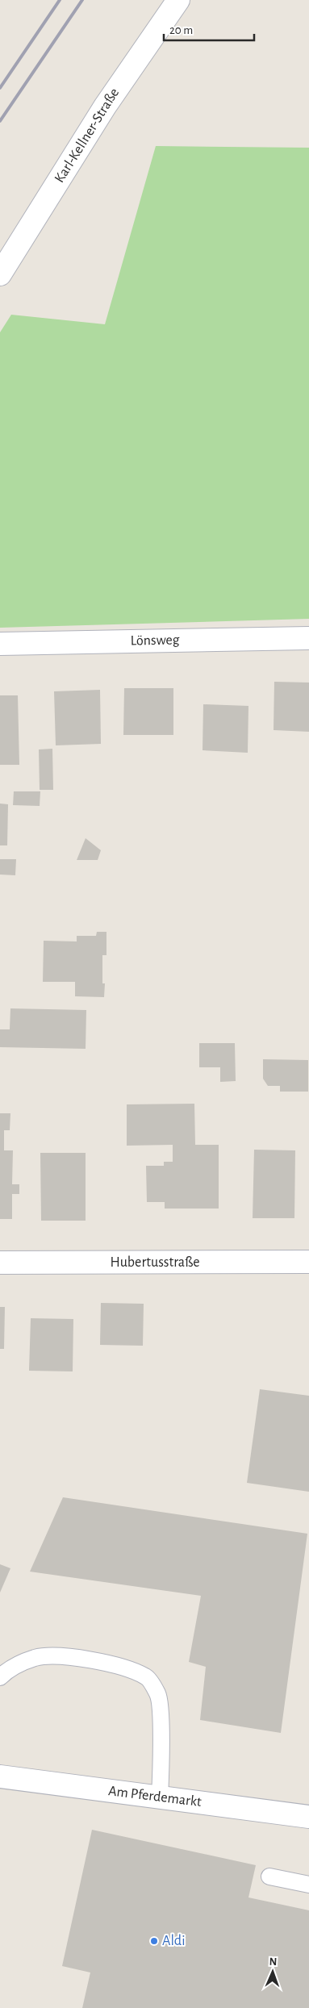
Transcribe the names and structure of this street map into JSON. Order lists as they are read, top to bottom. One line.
{"streets":{"street":["Karl-Kellner-Straße","Lönsweg","Hubertusstraße","Am Pferdemarkt"]},"places":["Aldi"],"scale_bar":"20 m","north":"top"}
